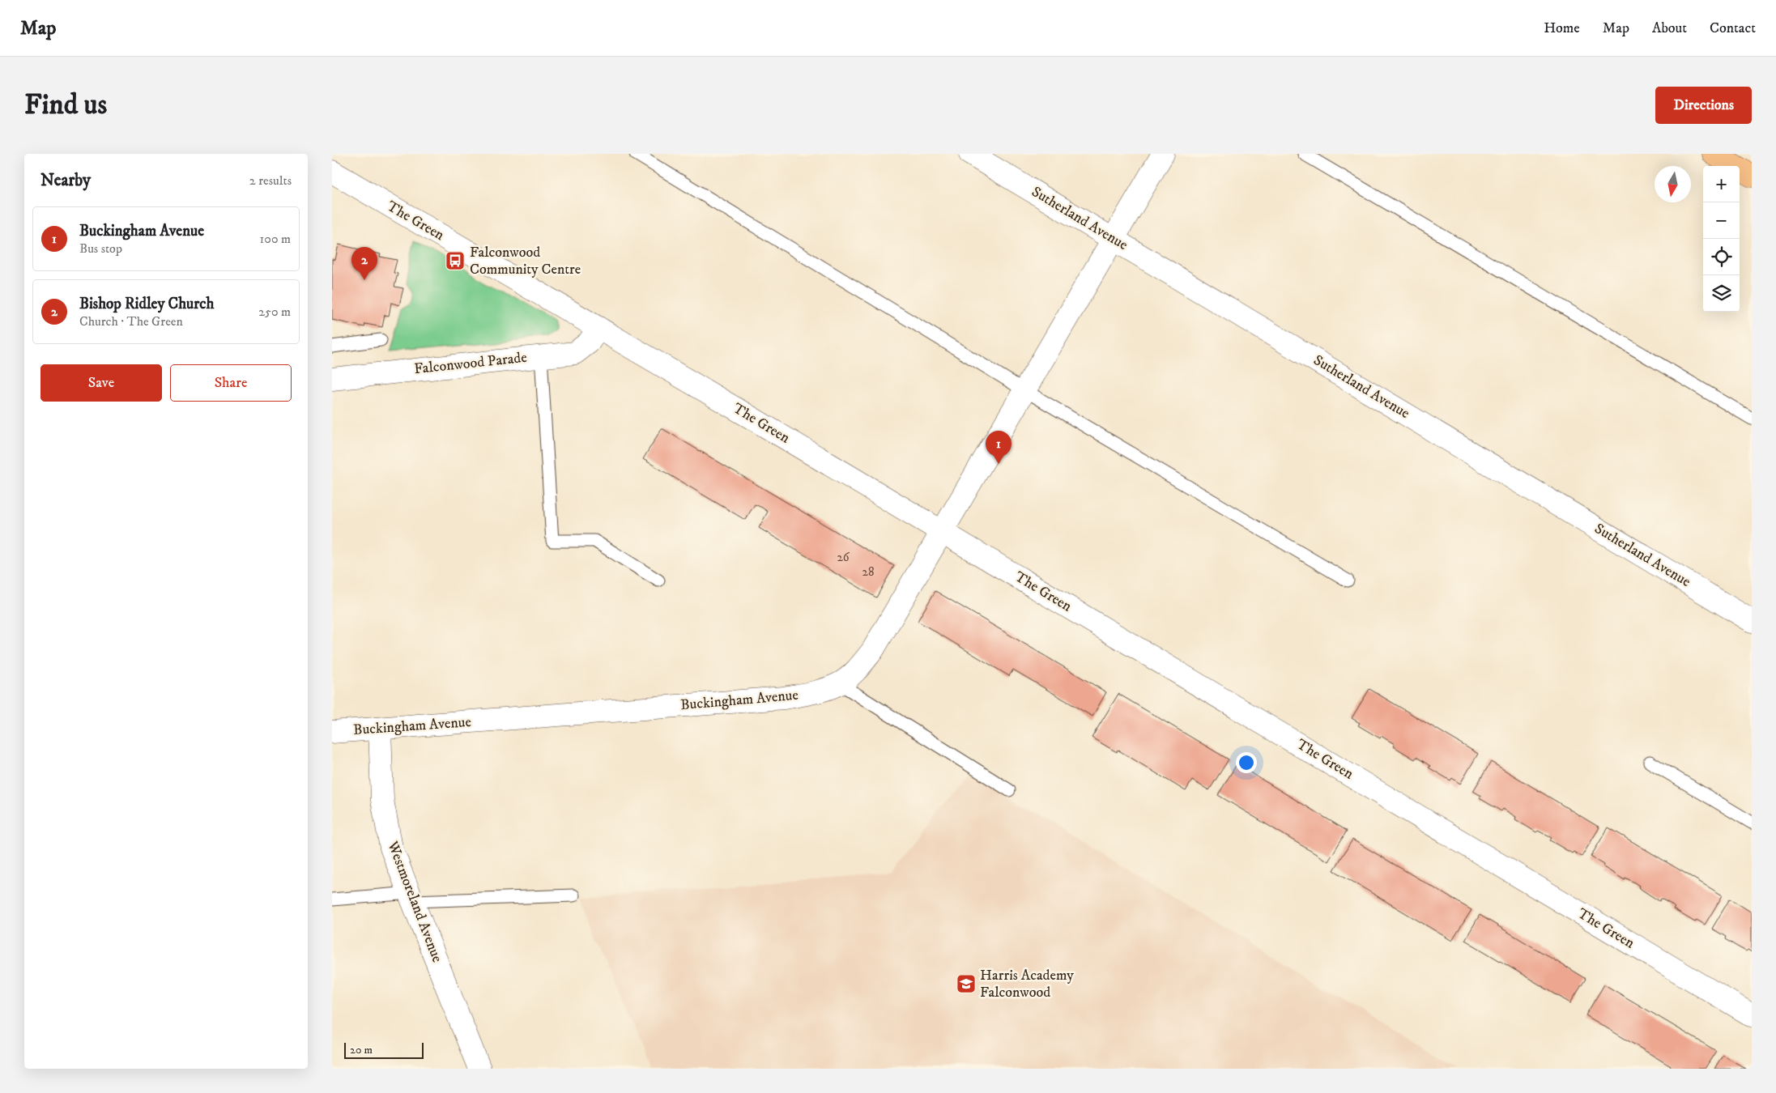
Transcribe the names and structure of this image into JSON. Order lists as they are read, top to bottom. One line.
{"streets":{"street":["Sutherland Avenue","The Green","Falconwood Parade","Buckingham Avenue","Westmoreland Avenue"]},"crossings":[["Sutherland Avenue","Buckingham Avenue"],["The Green","Falconwood Parade"],["The Green","Buckingham Avenue"],["Buckingham Avenue","Westmoreland Avenue"]],"places":{"bus stop":["Falconwood Community Centre"],"school or university":["Harris Academy Falconwood"]},"house_numbers":["26","28"],"scale_bar":"20 m","north":"bottom","page":{"header":"Map","nav":["Home","Map","About","Contact"],"buttons":["Directions",["Save","Share"]],"title":"Find us","heading":["Nearby","2 results"],"map_buttons":["+","−"],"list":[{"mark":"1","name":"Buckingham Avenue","note":"Bus stop","value":"100 m"},{"mark":"2","name":"Bishop Ridley Church","note":"Church · The Green","value":"250 m"}],"pins":["2","1"],"scale":"20 m"}}
